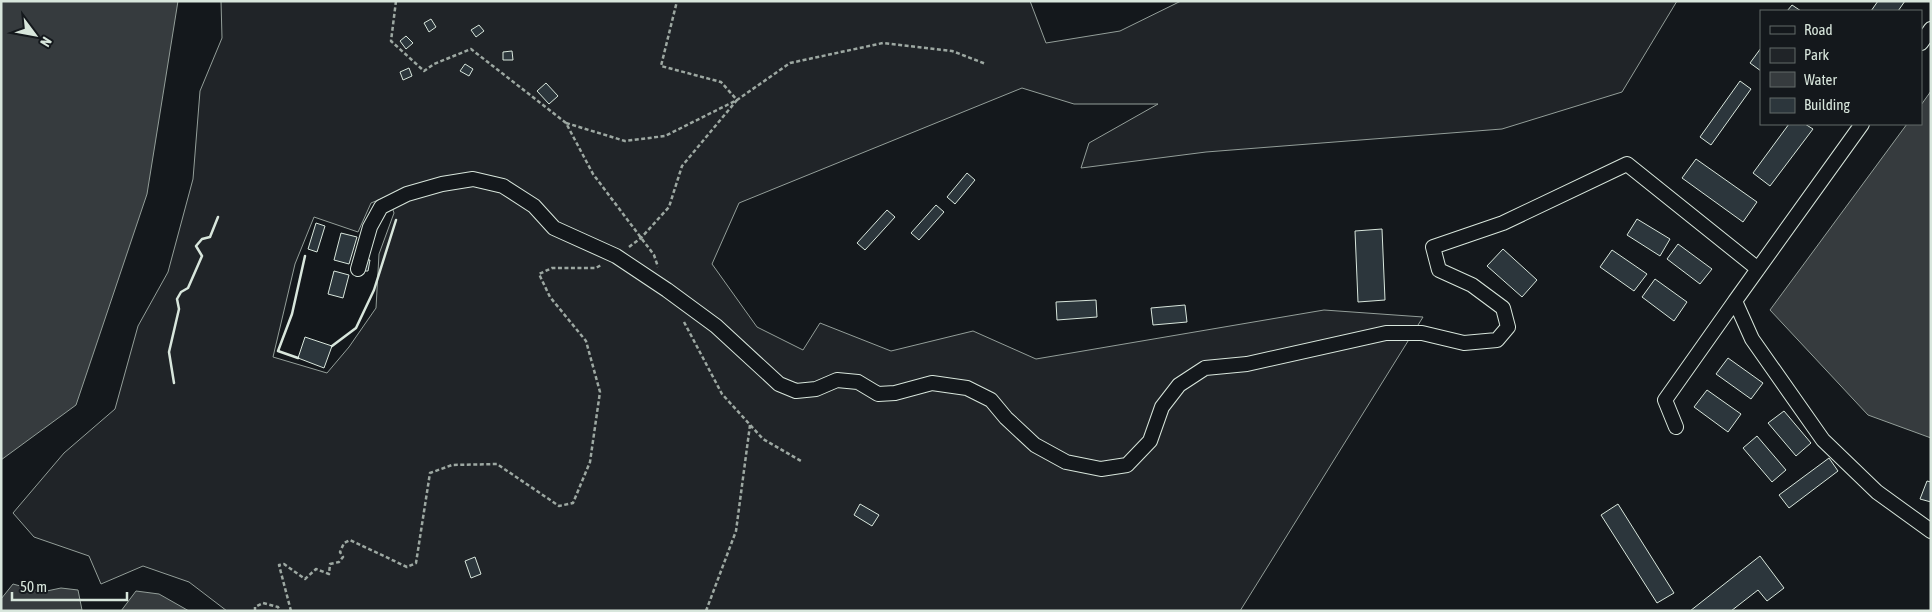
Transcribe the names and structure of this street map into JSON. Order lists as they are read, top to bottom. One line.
{"legend":["Road","Park","Water","Building"],"scale_bar":"50 m","north":"bottom right"}
